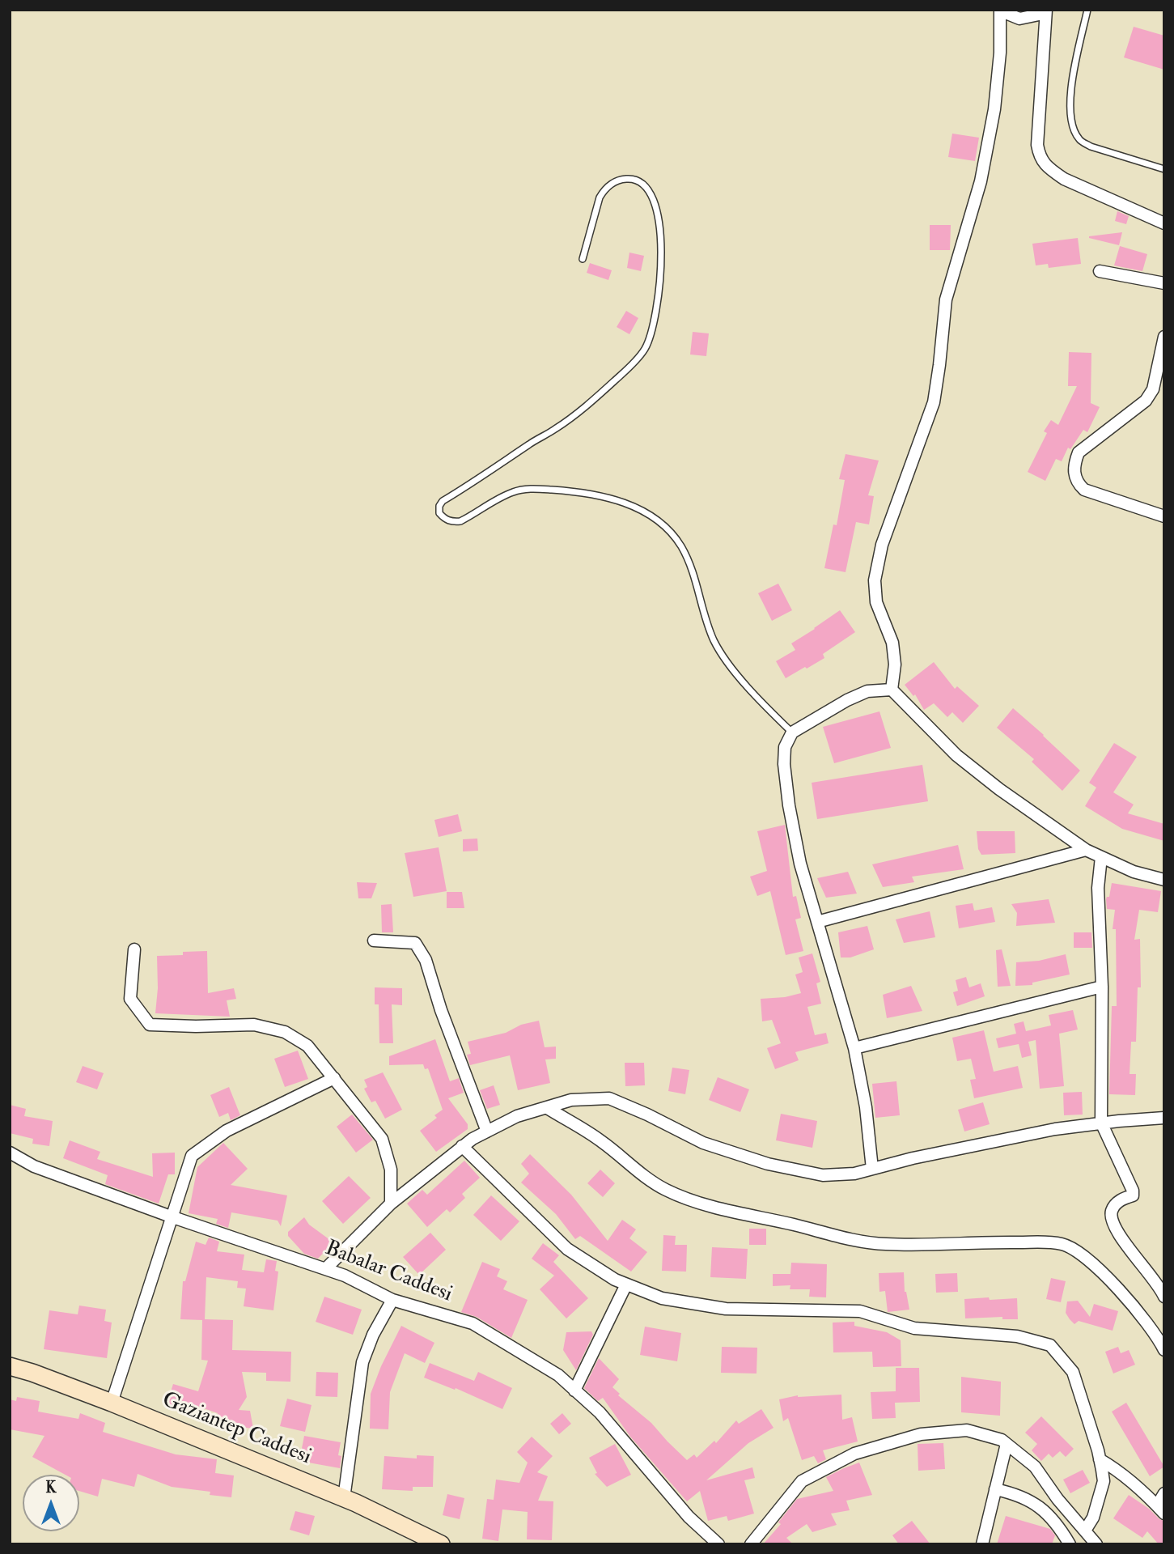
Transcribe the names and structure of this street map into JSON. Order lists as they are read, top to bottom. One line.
{"streets":{"main road":["Gaziantep Caddesi"],"street":["Babalar Caddesi"]},"north":"top"}
